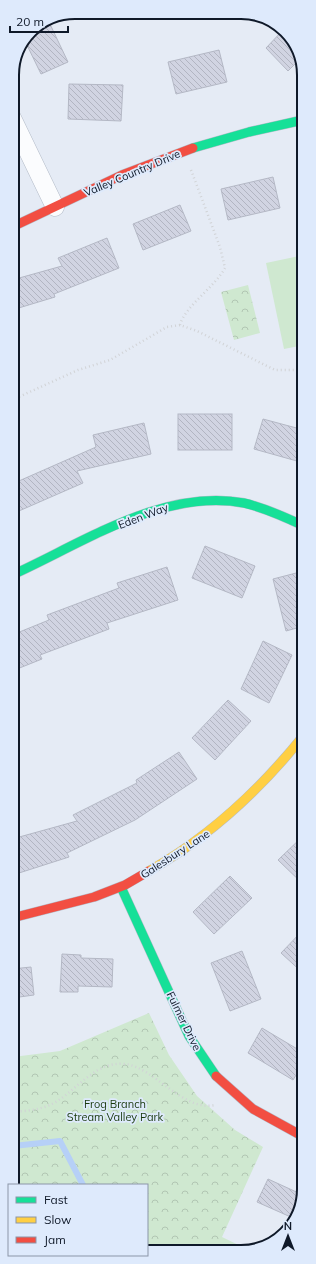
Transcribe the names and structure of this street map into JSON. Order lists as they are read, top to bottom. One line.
{"streets":{"street":["Valley Country Drive","Eden Way","Galesbury Lane","Fulmer Drive"]},"crossings":[["Galesbury Lane","Fulmer Drive"]],"parks":["Frog Branch Stream Valley Park"],"legend":["Fast","Slow","Jam"],"scale_bar":"20 m","north":"top"}
